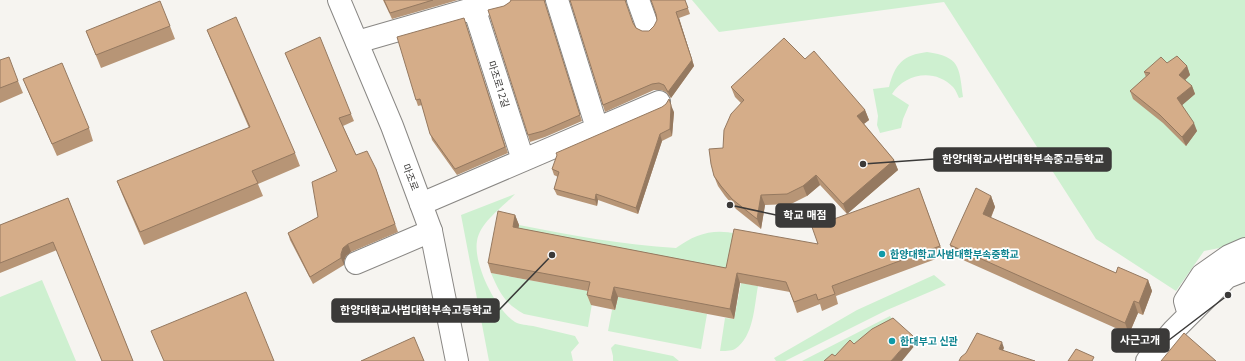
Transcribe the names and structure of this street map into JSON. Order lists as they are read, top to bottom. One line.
{"streets":{"street":["마조로12길","마조로"]},"places":["한양대학교사범대학부속중고등학교","학교 매점","한양대학교사범대학부속중학교","한양대학교사범대학부속고등학교","사근고개","한대부고 신관"]}
